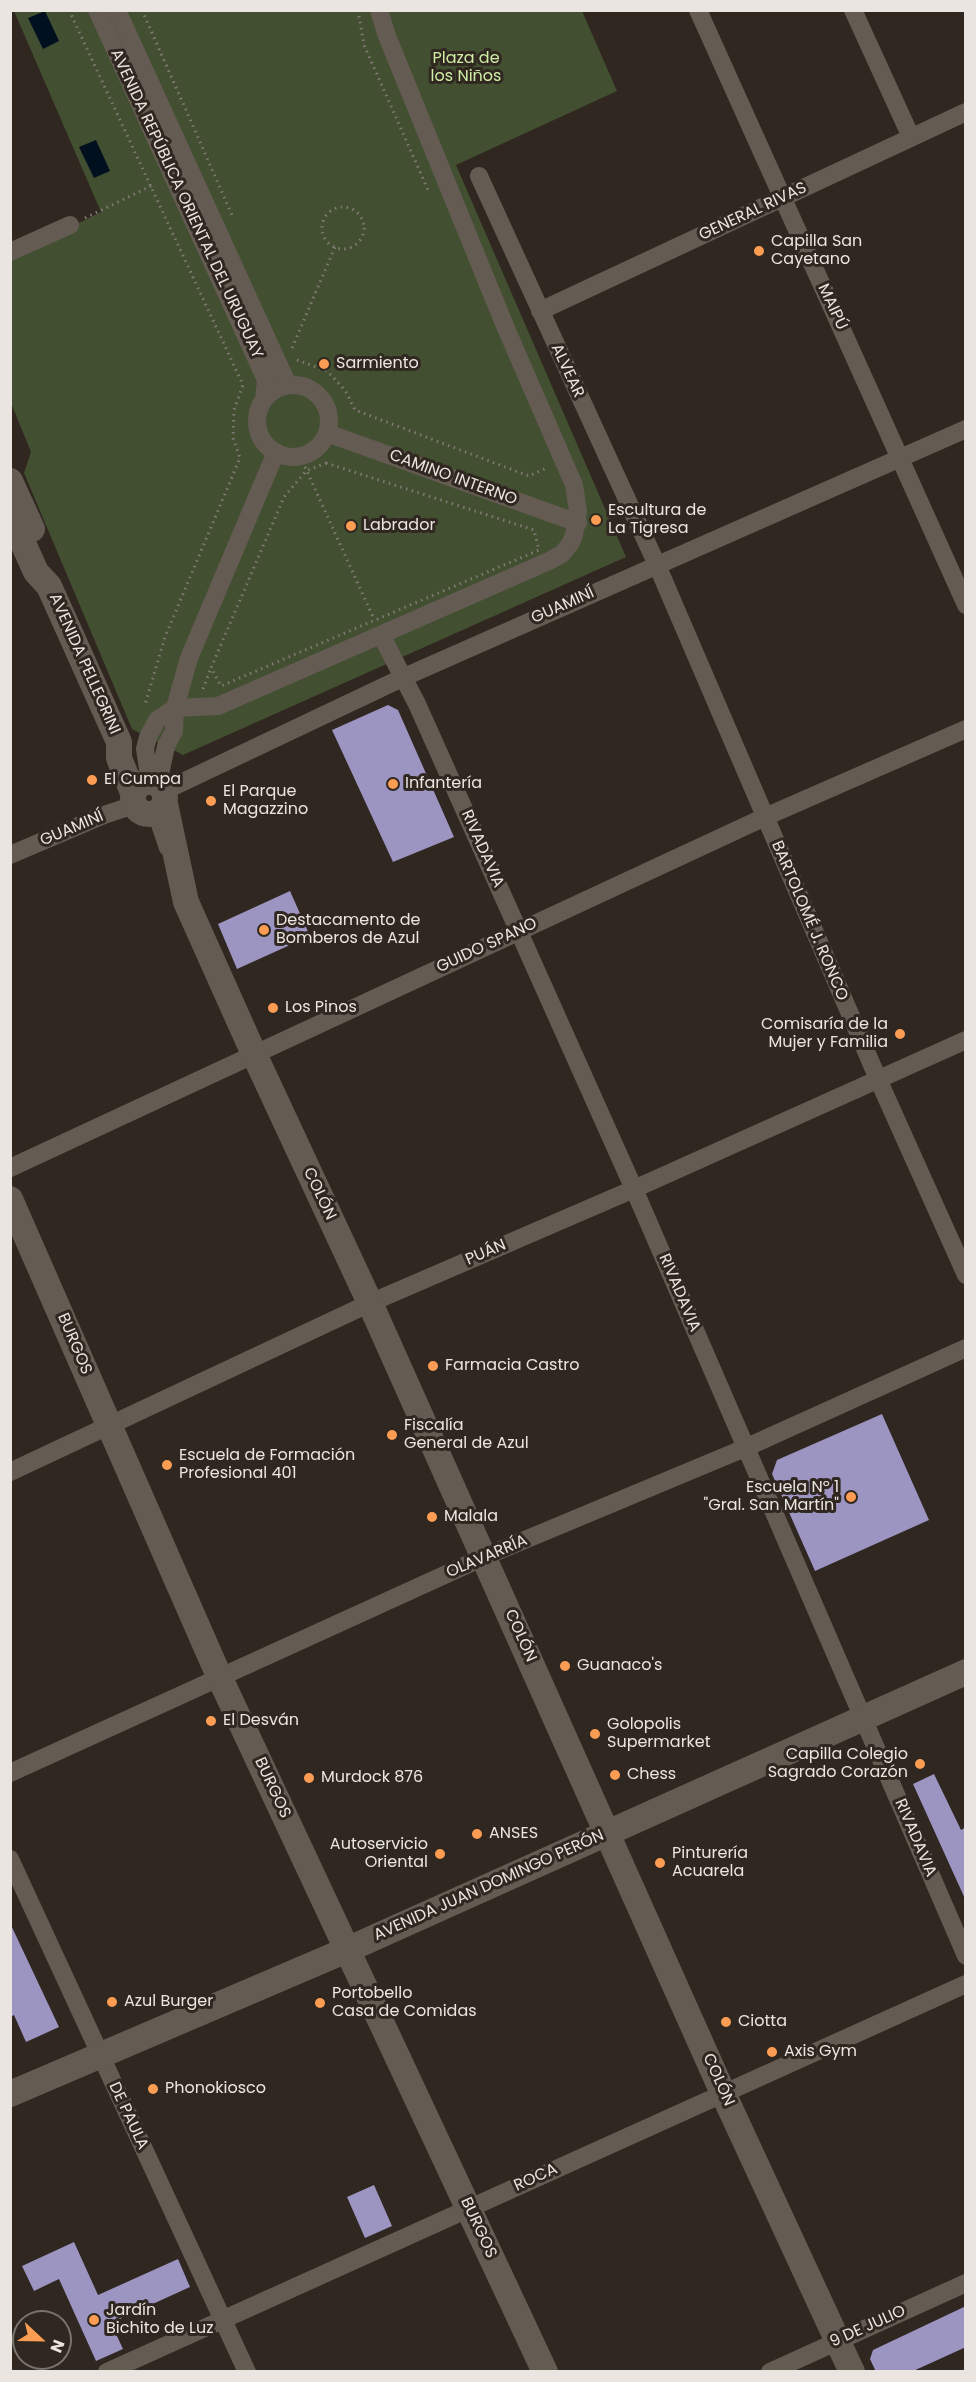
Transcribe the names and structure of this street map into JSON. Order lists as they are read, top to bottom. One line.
{"streets":{"main road":["AVENIDA PELLEGRINI","COLÓN","BURGOS","AVENIDA JUAN DOMINGO PERÓN"],"street":["AVENIDA REPÚBLICA ORIENTAL DEL URUGUAY","GENERAL RIVAS","MAIPÚ","ALVEAR","CAMINO INTERNO","GUAMINÍ","RIVADAVIA","BARTOLOMÉ J. RONCO","GUIDO SPANO","PUÁN","OLAVARRÍA","DE PAULA","ROCA","9 DE JULIO"]},"crossings":[["AVENIDA REPÚBLICA ORIENTAL DEL URUGUAY","CAMINO INTERNO"],["GENERAL RIVAS","MAIPÚ"],["GENERAL RIVAS","ALVEAR"],["MAIPÚ","GUAMINÍ"],["ALVEAR","GUAMINÍ"],["ALVEAR","BARTOLOMÉ J. RONCO"],["GUAMINÍ","AVENIDA PELLEGRINI"],["GUAMINÍ","RIVADAVIA"],["GUAMINÍ","BARTOLOMÉ J. RONCO"],["GUAMINÍ","COLÓN"],["AVENIDA PELLEGRINI","COLÓN"],["RIVADAVIA","GUIDO SPANO"],["RIVADAVIA","PUÁN"],["RIVADAVIA","OLAVARRÍA"],["RIVADAVIA","AVENIDA JUAN DOMINGO PERÓN"],["BARTOLOMÉ J. RONCO","GUIDO SPANO"],["BARTOLOMÉ J. RONCO","PUÁN"],["GUIDO SPANO","COLÓN"],["COLÓN","PUÁN"],["COLÓN","OLAVARRÍA"],["COLÓN","AVENIDA JUAN DOMINGO PERÓN"],["COLÓN","ROCA"],["COLÓN","9 DE JULIO"],["PUÁN","BURGOS"],["BURGOS","OLAVARRÍA"],["BURGOS","AVENIDA JUAN DOMINGO PERÓN"],["BURGOS","ROCA"],["AVENIDA JUAN DOMINGO PERÓN","DE PAULA"],["DE PAULA","ROCA"]],"parks":["Plaza de los Niños"],"places":["Capilla San Cayetano","Sarmiento","Escultura de La Tigresa","Labrador","El Cumpa","Infantería","El Parque Magazzino","Destacamento de Bomberos de Azul","Los Pinos","Comisaría de la Mujer y Familia","Farmacia Castro","Fiscalía General de Azul","Escuela de Formación Profesional 401","Escuela Nº 1 \"Gral. San Martín\"","Malala","Guanaco's","El Desván","Golopolis Supermarket","Capilla Colegio Sagrado Corazón","Chess","Murdock 876","ANSES","Autoservicio Oriental","Pinturería Acuarela","Azul Burger","Portobello Casa de Comidas","Ciotta","Axis Gym","Phonokiosco","Jardín Bichito de Luz"],"north":"right"}
